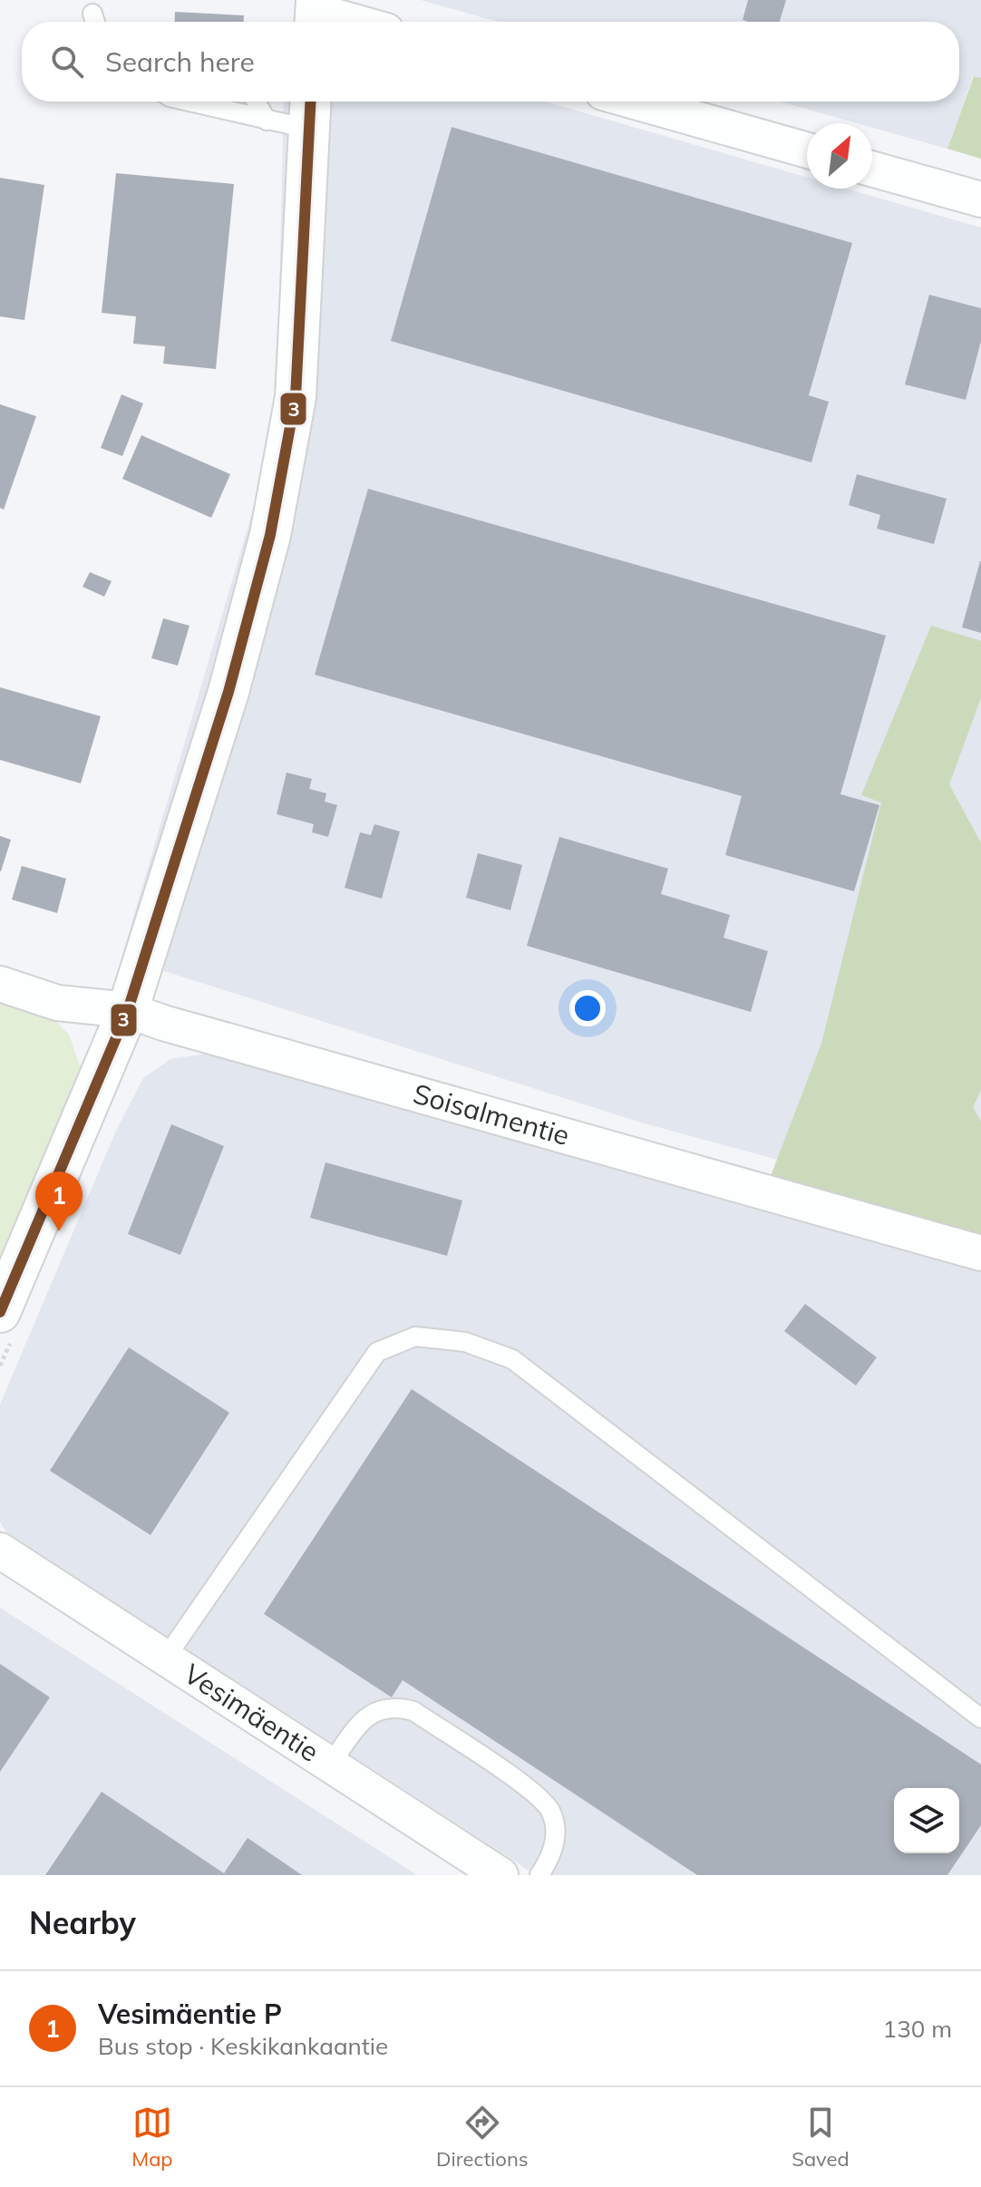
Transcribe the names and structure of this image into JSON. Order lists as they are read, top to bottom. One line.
{"streets":{"street":["Soisalmentie","Vesimäentie"]},"lines":["transit line 3"],"north":"top right","page":{"search":"Search here","pins":"1","heading":"Nearby","list":[{"mark":"1","name":"Vesimäentie P","note":"Bus stop · Keskikankaantie","value":"130 m"}],"nav":["Map","Directions","Saved"]}}
